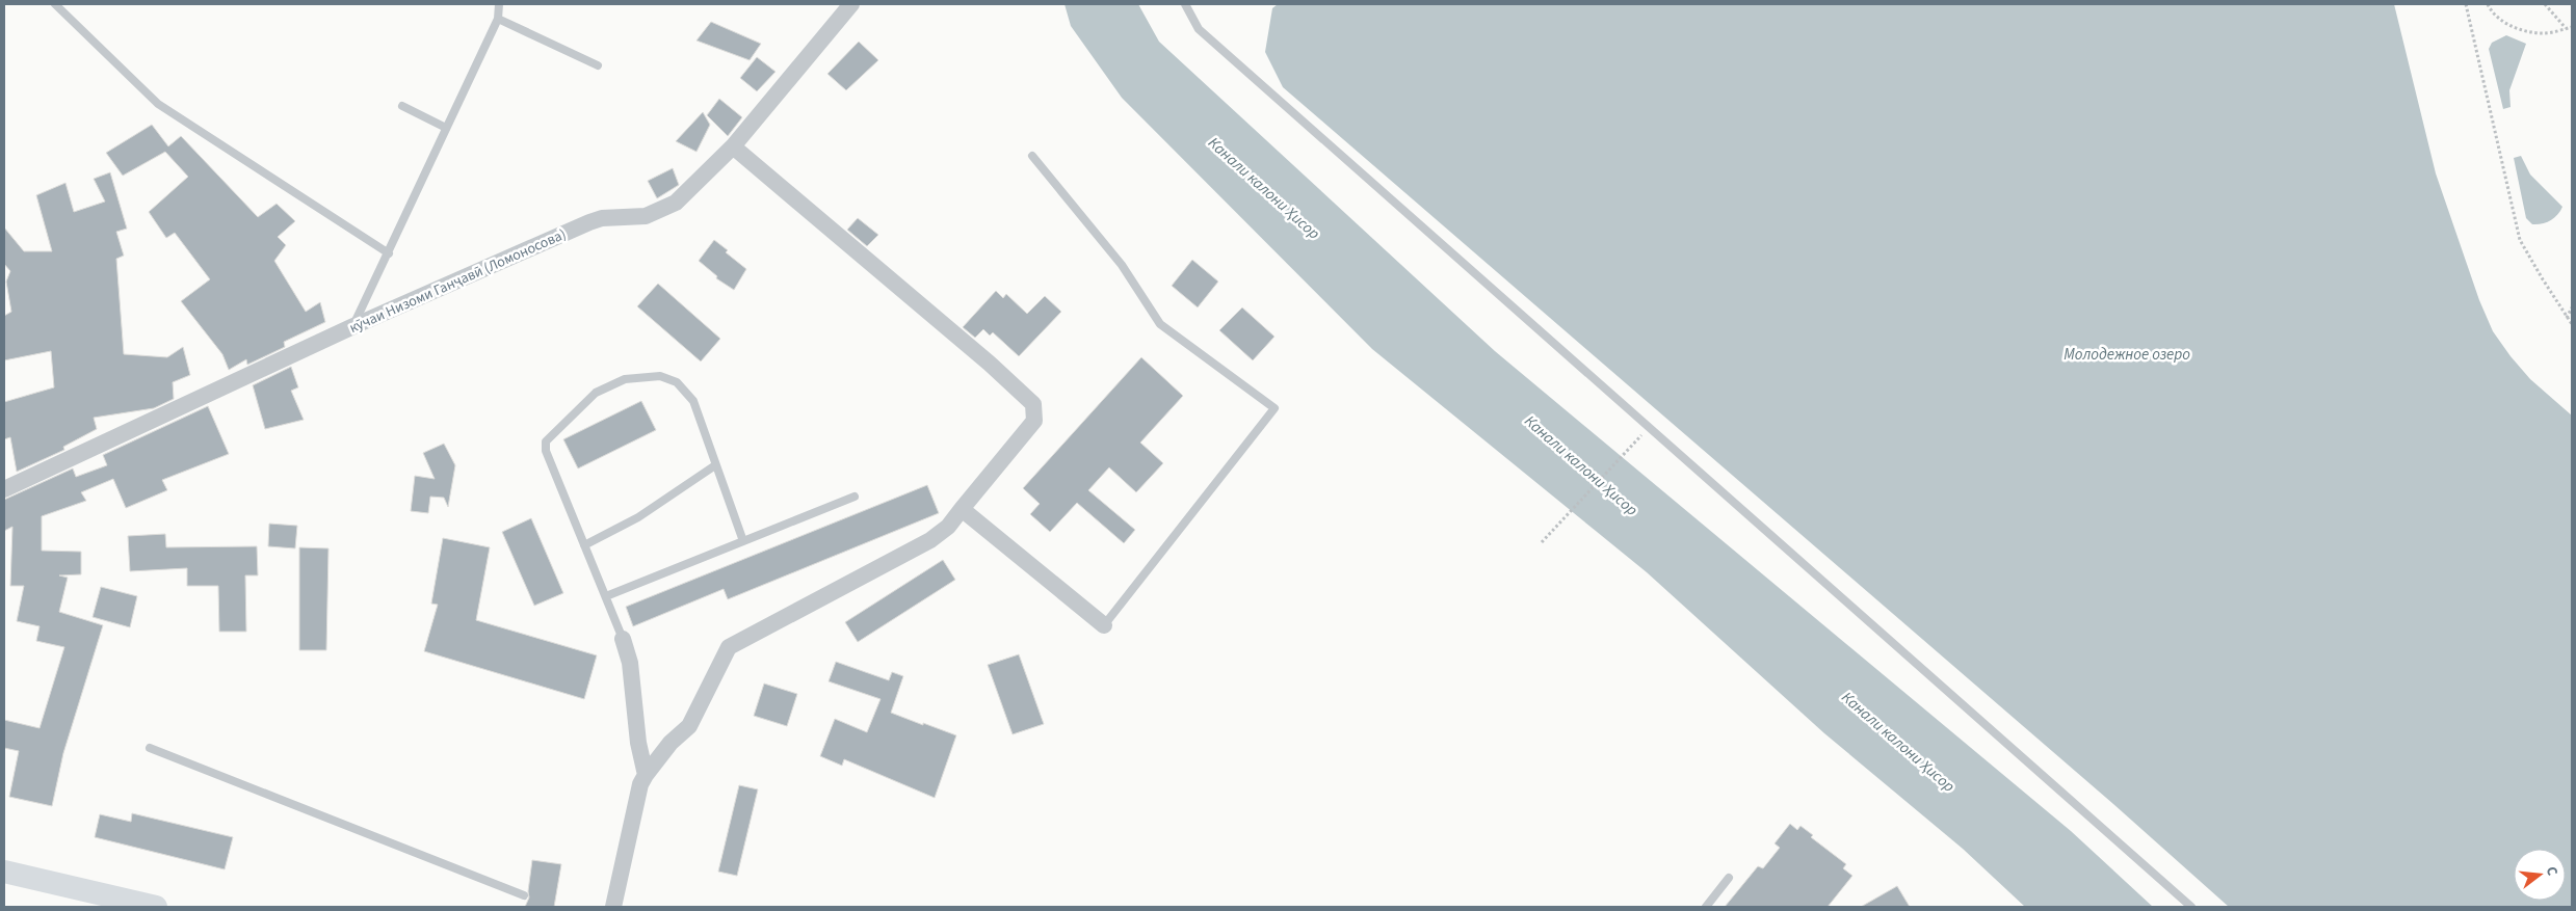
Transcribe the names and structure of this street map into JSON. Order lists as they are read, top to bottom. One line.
{"streets":{"street":["кӯчаи Низоми Ганҷавӣ (Ломоносова)"]},"water":["Канали калони Ҳисор","Молодежное озеро"],"north":"right"}
